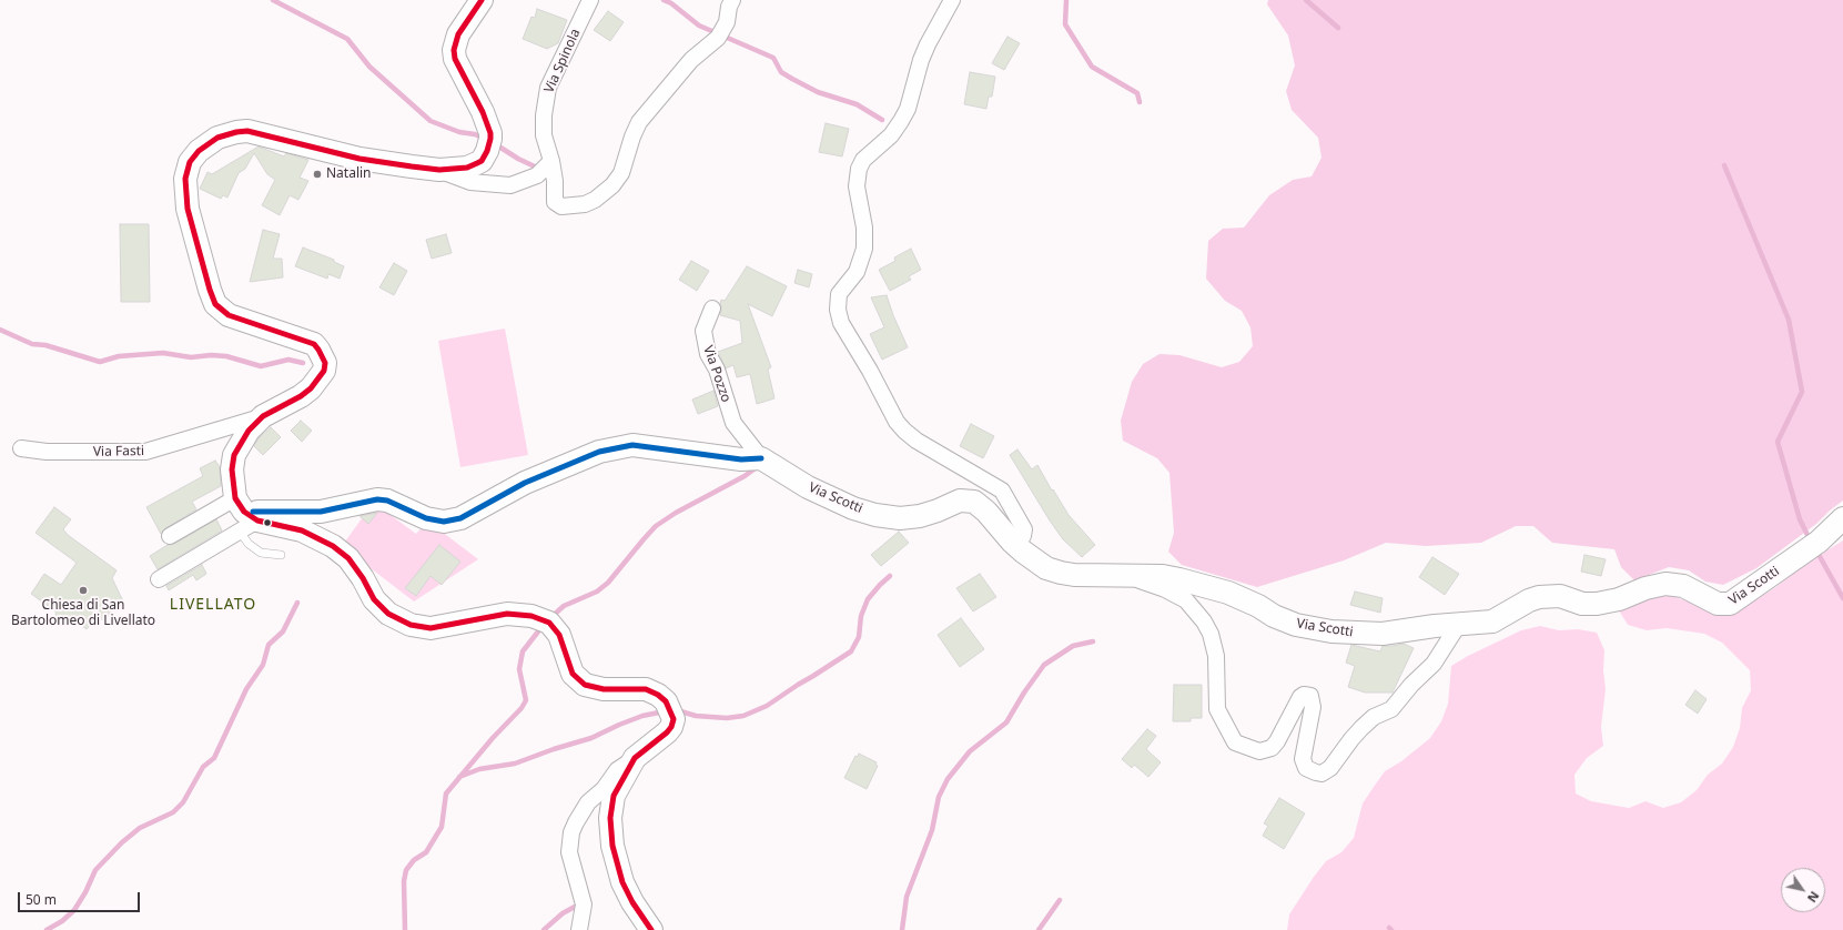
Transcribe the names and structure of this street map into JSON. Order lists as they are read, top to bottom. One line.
{"streets":{"street":["Via Spinola","Via Pozzo","Via Fasti","Via Scotti"]},"crossings":[["Via Pozzo","Via Scotti"]],"districts":["LIVELLATO"],"places":["Natalin","Chiesa di San Bartolomeo di Livellato"],"scale_bar":"50 m","north":"bottom right"}
